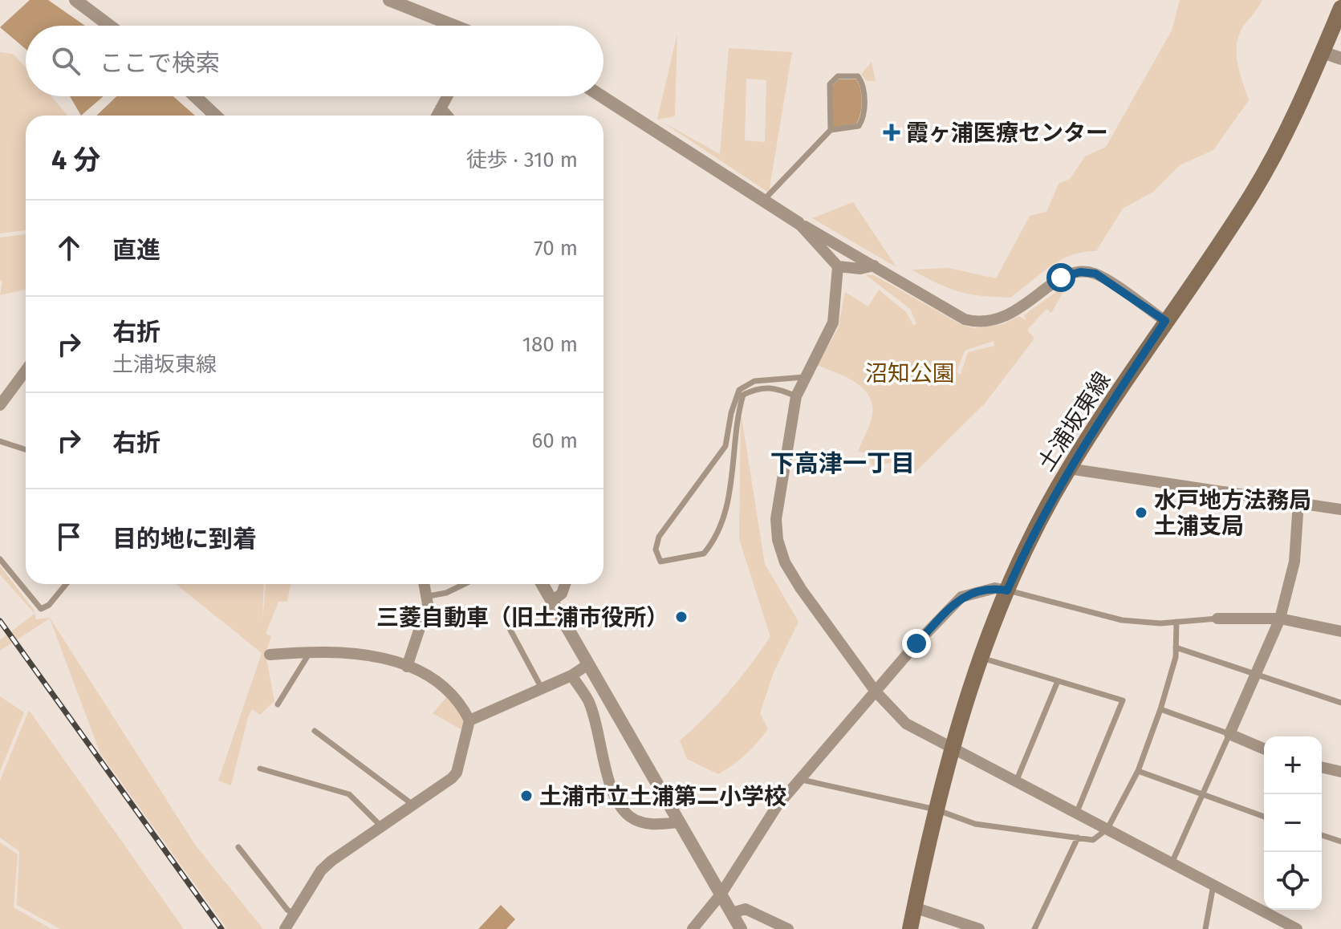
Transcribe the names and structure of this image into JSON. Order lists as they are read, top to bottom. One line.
{"streets":{"main road":["土浦坂東線"]},"districts":["下高津一丁目"],"parks":["沼知公園"],"places":{"health":["霞ヶ浦医療センター"],"other":["水戸地方法務局 土浦支局","三菱自動車（旧土浦市役所）","土浦市立土浦第二小学校"]},"page":{"search":"ここで検索","heading":["4 分","徒歩 · 310 m"],"list":[["直進","70 m"],["右折","土浦坂東線","180 m"],["右折","60 m"],"目的地に到着"],"map_buttons":["+","−"]}}
